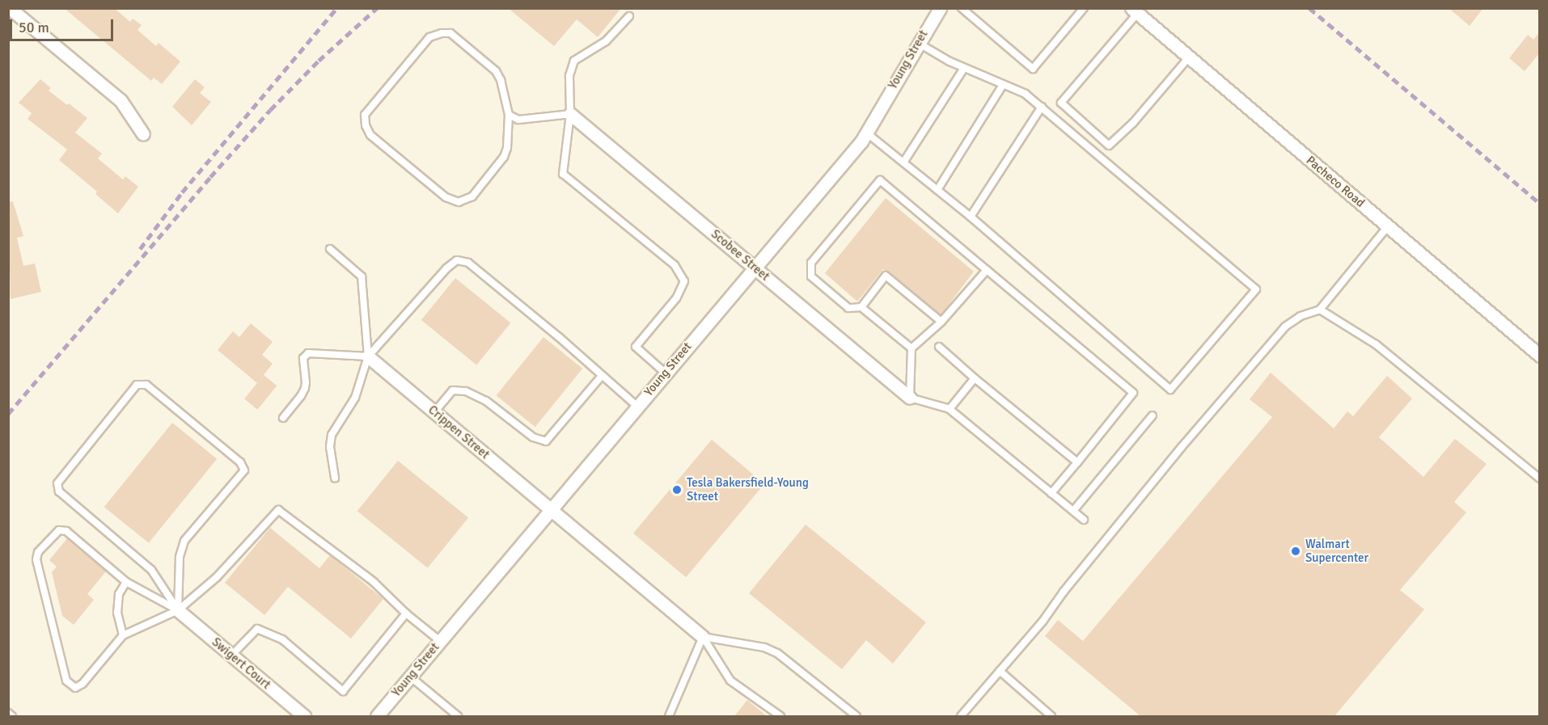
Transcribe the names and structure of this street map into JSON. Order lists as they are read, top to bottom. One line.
{"streets":{"street":["Young Street","Pacheco Road","Scobee Street","Crippen Street","Swigert Court"]},"crossings":[["Young Street","Scobee Street"],["Young Street","Crippen Street"]],"places":["Tesla Bakersfield-Young Street","Walmart Supercenter"],"scale_bar":"50 m"}
